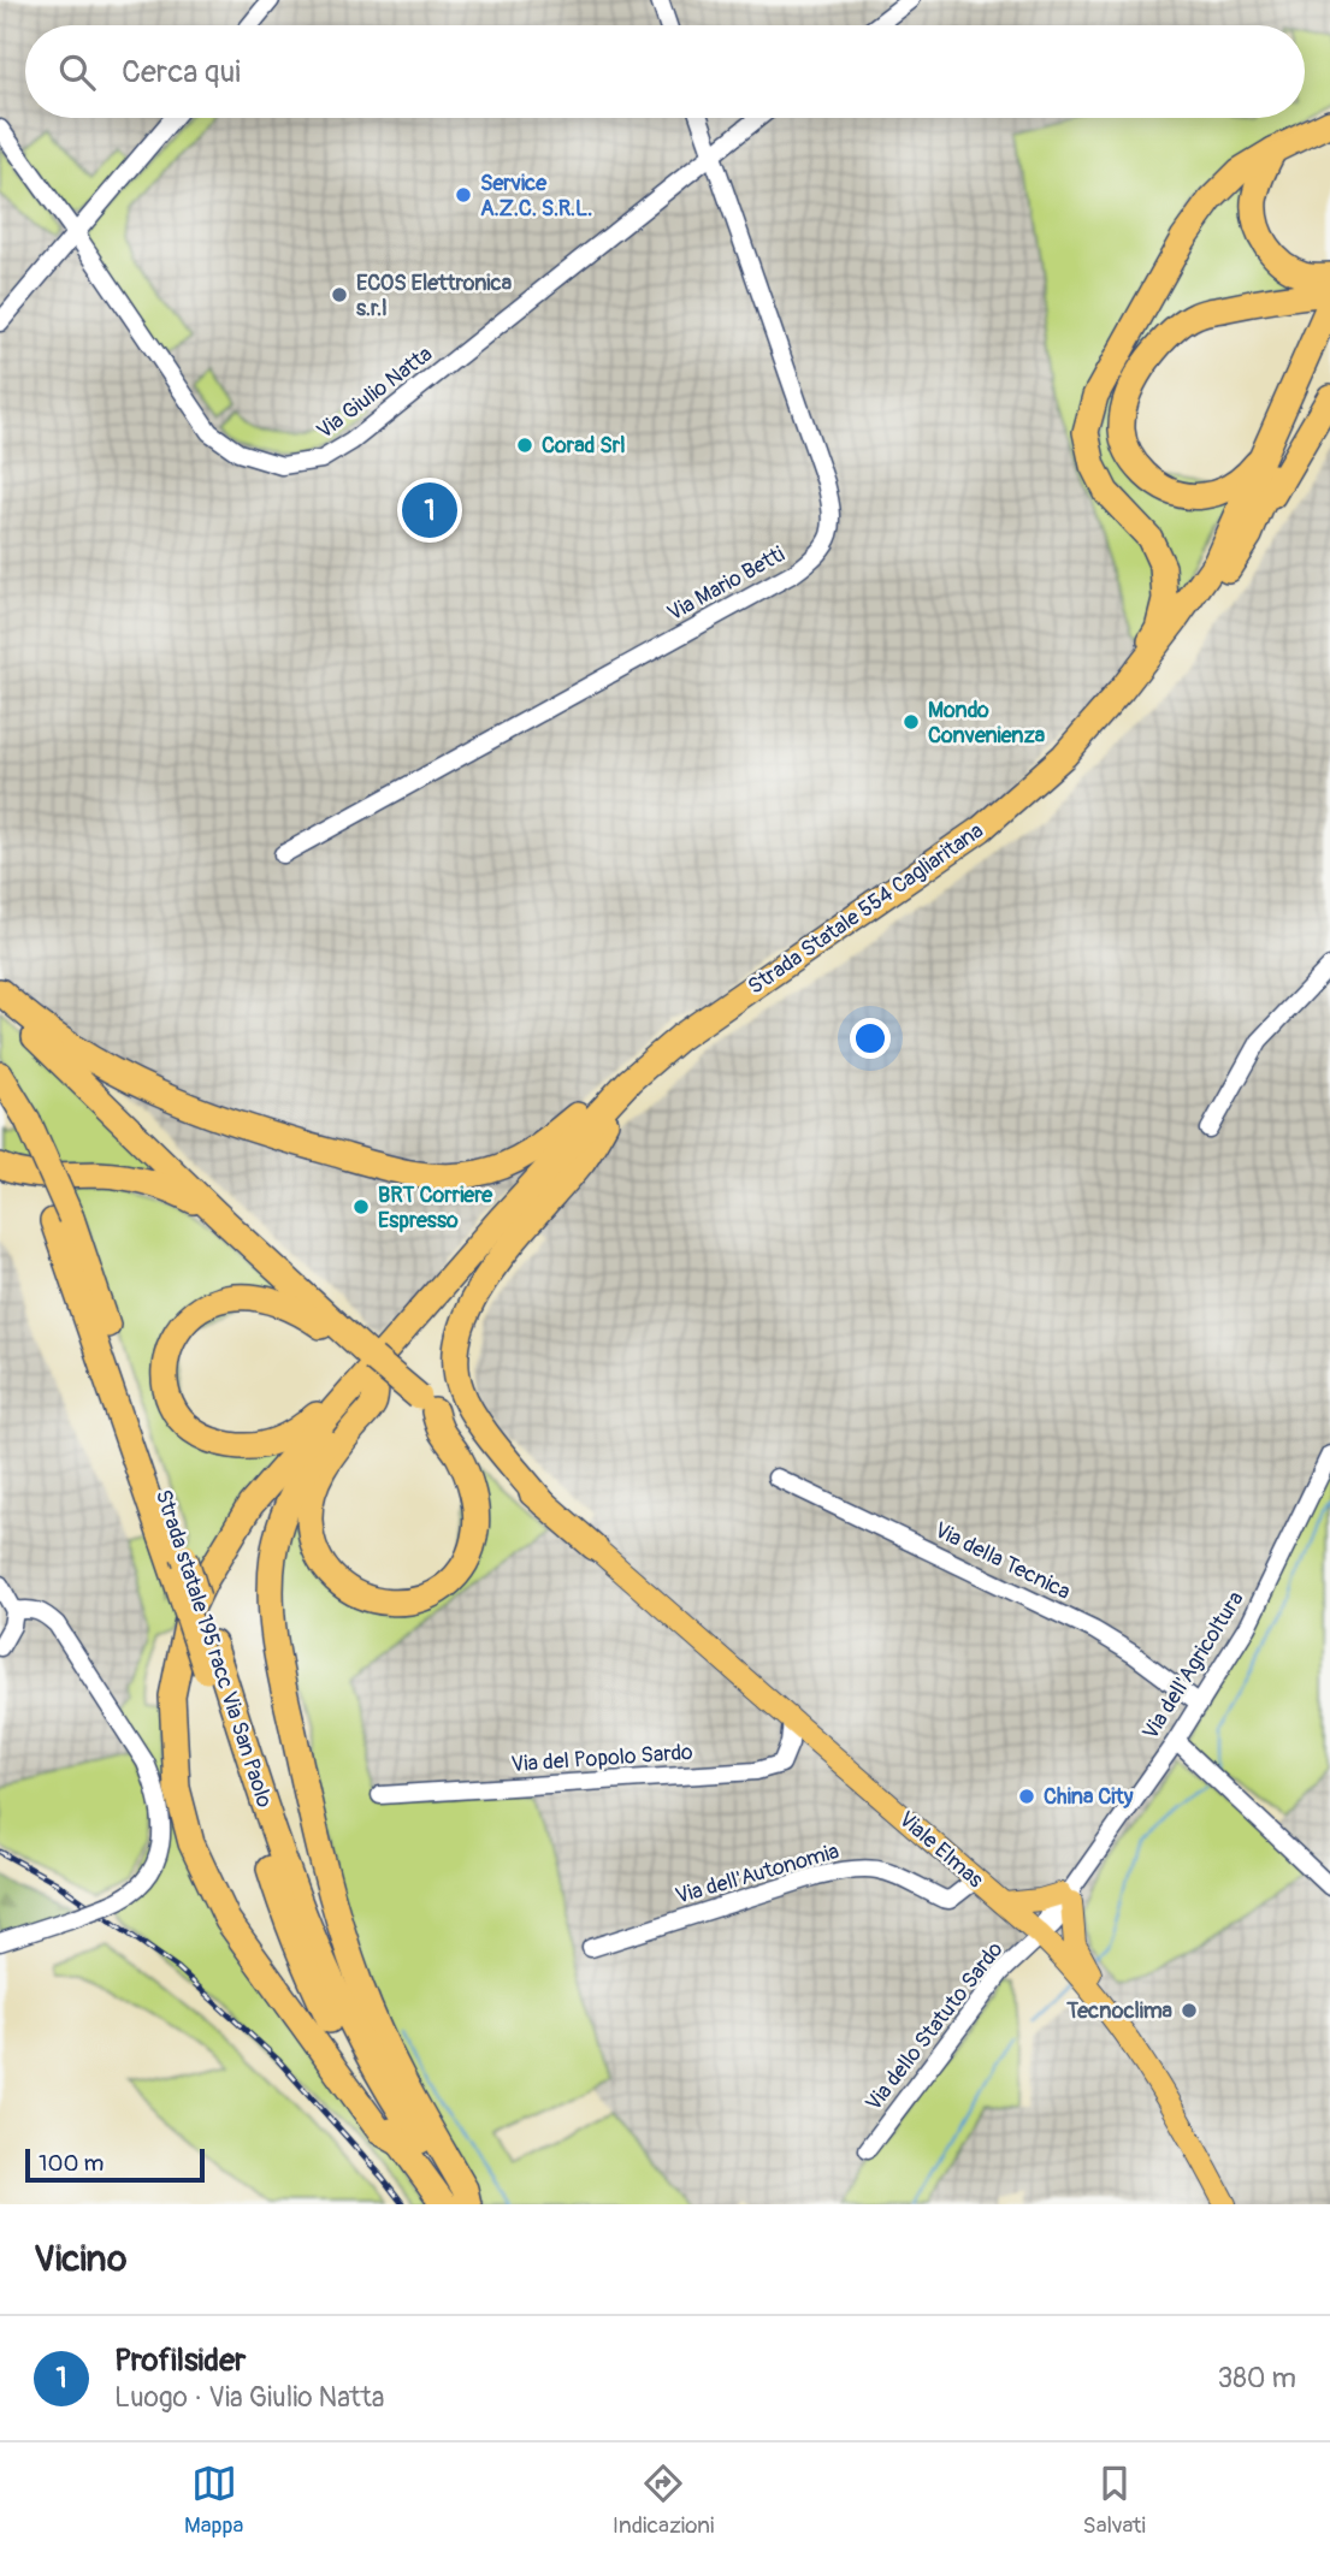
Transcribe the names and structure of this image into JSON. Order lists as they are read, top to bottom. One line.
{"streets":{"highway":["Strada Statale 554 Cagliaritana","Strada statale 195 racc Via San Paolo"],"main road":["Viale Elmas"],"street":["Via Giulio Natta","Via Mario Betti","Via della Tecnica","Via dell'Agricoltura","Via del Popolo Sardo","Via dell'Autonomia","Via dello Statuto Sardo"]},"crossings":[["Via Giulio Natta","Via Mario Betti"],["Via della Tecnica","Via dell'Agricoltura"],["Via dell'Agricoltura","Viale Elmas"],["Via dell'Agricoltura","Via dello Statuto Sardo"],["Via del Popolo Sardo","Viale Elmas"],["Viale Elmas","Via dell'Autonomia"],["Viale Elmas","Via dello Statuto Sardo"]],"places":["Service A.Z.C. S.R.L.","ECOS Elettronica s.r.l","Corad Srl","Mondo Convenienza","BRT Corriere Espresso","China City","Tecnoclima"],"scale_bar":"100 m","page":{"search":"Cerca qui","pins":"1","scale":"100 m","heading":"Vicino","list":[{"mark":"1","name":"Profilsider","note":"Luogo · Via Giulio Natta","value":"380 m"}],"nav":["Mappa","Indicazioni","Salvati"]}}
